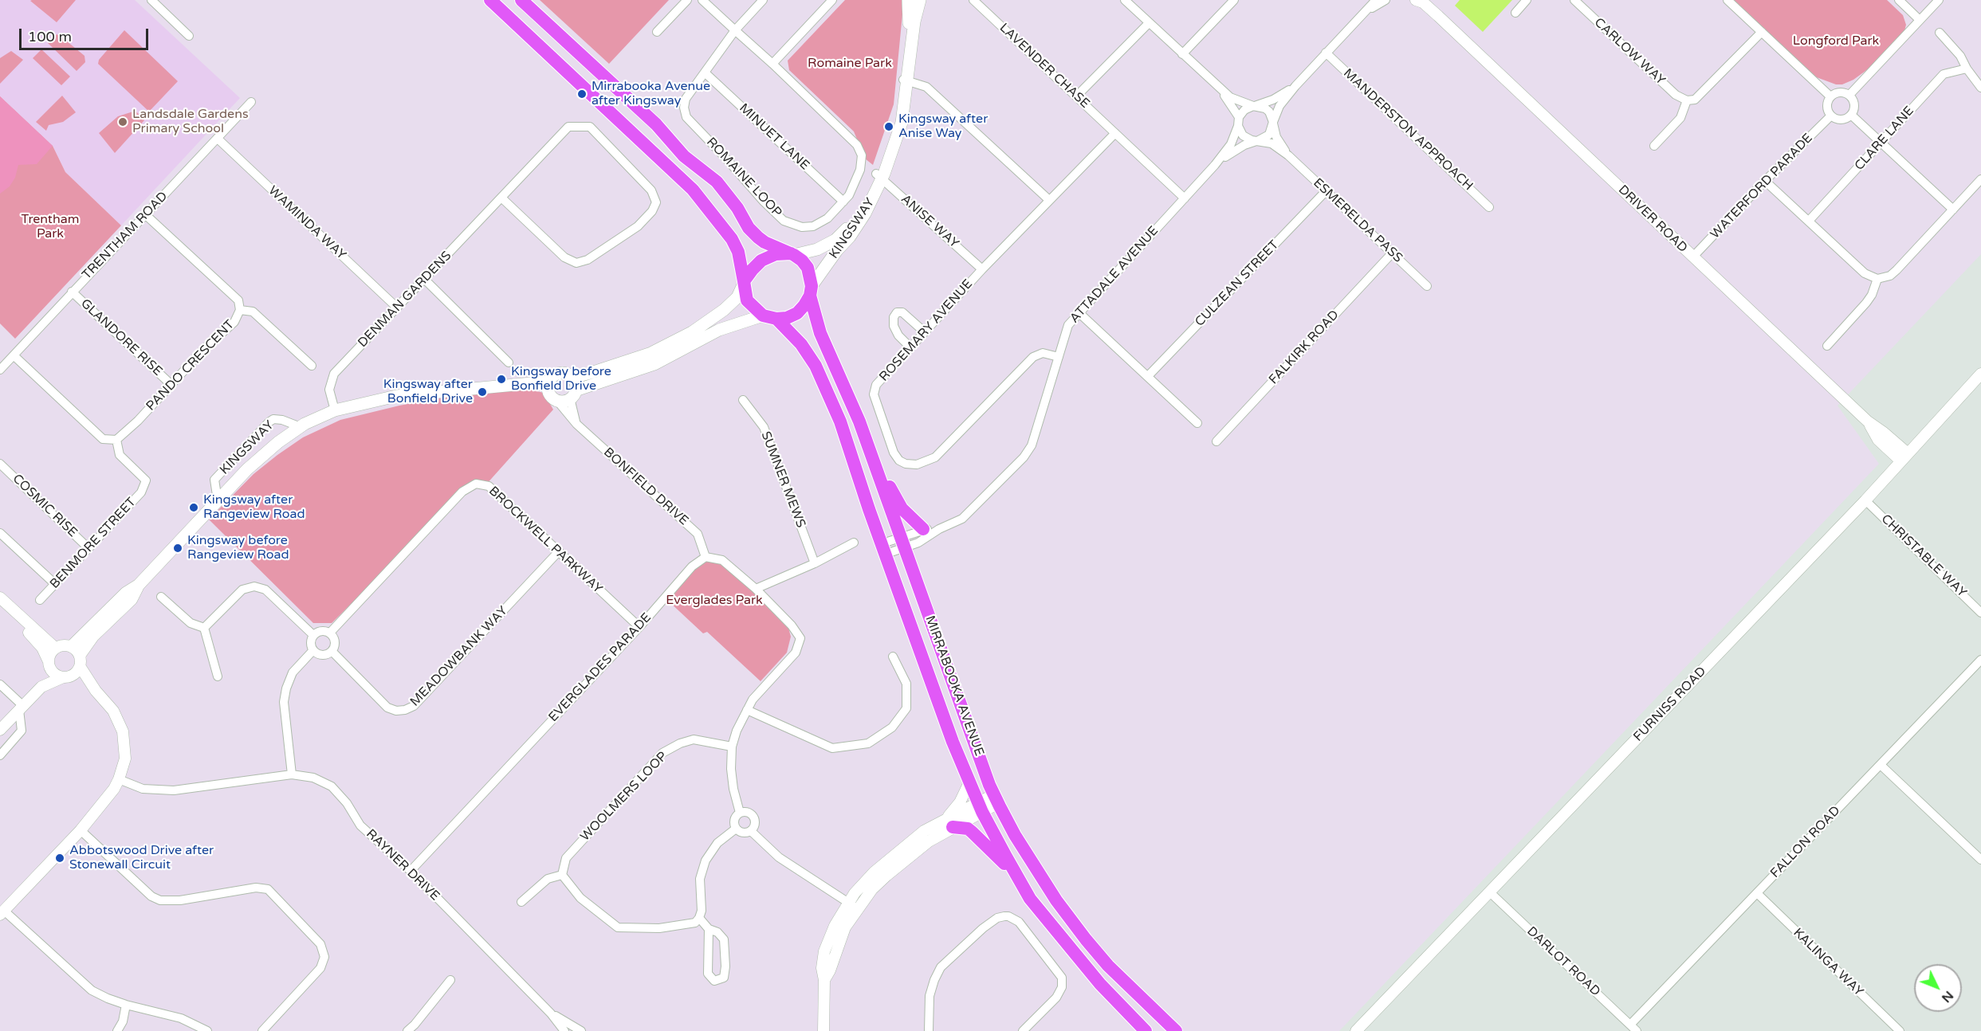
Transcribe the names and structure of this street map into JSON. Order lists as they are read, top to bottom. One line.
{"streets":{"main road":["KINGSWAY","MIRRABOOKA AVENUE"],"street":["CARLOW WAY","LAVENDER CHASE","MANDERSTON APPROACH","MINUET LANE","CLARE LANE","ROMAINE LOOP","WATERFORD PARADE","DRIVER ROAD","ESMERELDA PASS","ANISE WAY","WAMINDA WAY","TRENTHAM ROAD","ATTADALE AVENUE","CULZEAN STREET","DENMAN GARDENS","ROSEMARY AVENUE","GLANDORE RISE","FALKIRK ROAD","PANDO CRESCENT","SUMNER MEWS","BONFIELD DRIVE","COSMIC RISE","BROCKWELL PARKWAY","BENMORE STREET","CHRISTABLE WAY","MEADOWBANK WAY","EVERGLADES PARADE","FURNISS ROAD","WOOLMERS LOOP","FALLON ROAD","RAYNER DRIVE","DARLOT ROAD","KALINGA WAY"]},"crossings":[["LAVENDER CHASE","ATTADALE AVENUE"],["LAVENDER CHASE","ROSEMARY AVENUE"],["MINUET LANE","ROMAINE LOOP"],["WATERFORD PARADE","DRIVER ROAD"],["DRIVER ROAD","FURNISS ROAD"],["ESMERELDA PASS","ATTADALE AVENUE"],["ESMERELDA PASS","CULZEAN STREET"],["ESMERELDA PASS","FALKIRK ROAD"],["ANISE WAY","KINGSWAY"],["ANISE WAY","ROSEMARY AVENUE"],["WAMINDA WAY","TRENTHAM ROAD"],["WAMINDA WAY","DENMAN GARDENS"],["KINGSWAY","DENMAN GARDENS"],["KINGSWAY","BONFIELD DRIVE"],["KINGSWAY","MIRRABOOKA AVENUE"],["TRENTHAM ROAD","GLANDORE RISE"],["TRENTHAM ROAD","PANDO CRESCENT"],["ATTADALE AVENUE","ROSEMARY AVENUE"],["ATTADALE AVENUE","MIRRABOOKA AVENUE"],["GLANDORE RISE","PANDO CRESCENT"],["PANDO CRESCENT","BENMORE STREET"],["BONFIELD DRIVE","EVERGLADES PARADE"],["COSMIC RISE","BENMORE STREET"],["BROCKWELL PARKWAY","MEADOWBANK WAY"],["BROCKWELL PARKWAY","EVERGLADES PARADE"],["CHRISTABLE WAY","FURNISS ROAD"],["EVERGLADES PARADE","RAYNER DRIVE"],["FURNISS ROAD","DARLOT ROAD"],["FALLON ROAD","DARLOT ROAD"],["FALLON ROAD","KALINGA WAY"]],"parks":["Longford Park","Romaine Park","Trentham Park","Everglades Park"],"places":["Mirrabooka Avenue after Kingsway","Landsdale Gardens Primary School","Kingsway after Anise Way","Kingsway before Bonfield Drive","Kingsway after Bonfield Drive","Kingsway after Rangeview Road","Kingsway before Rangeview Road","Abbotswood Drive after Stonewall Circuit"],"scale_bar":"100 m","north":"bottom right"}
